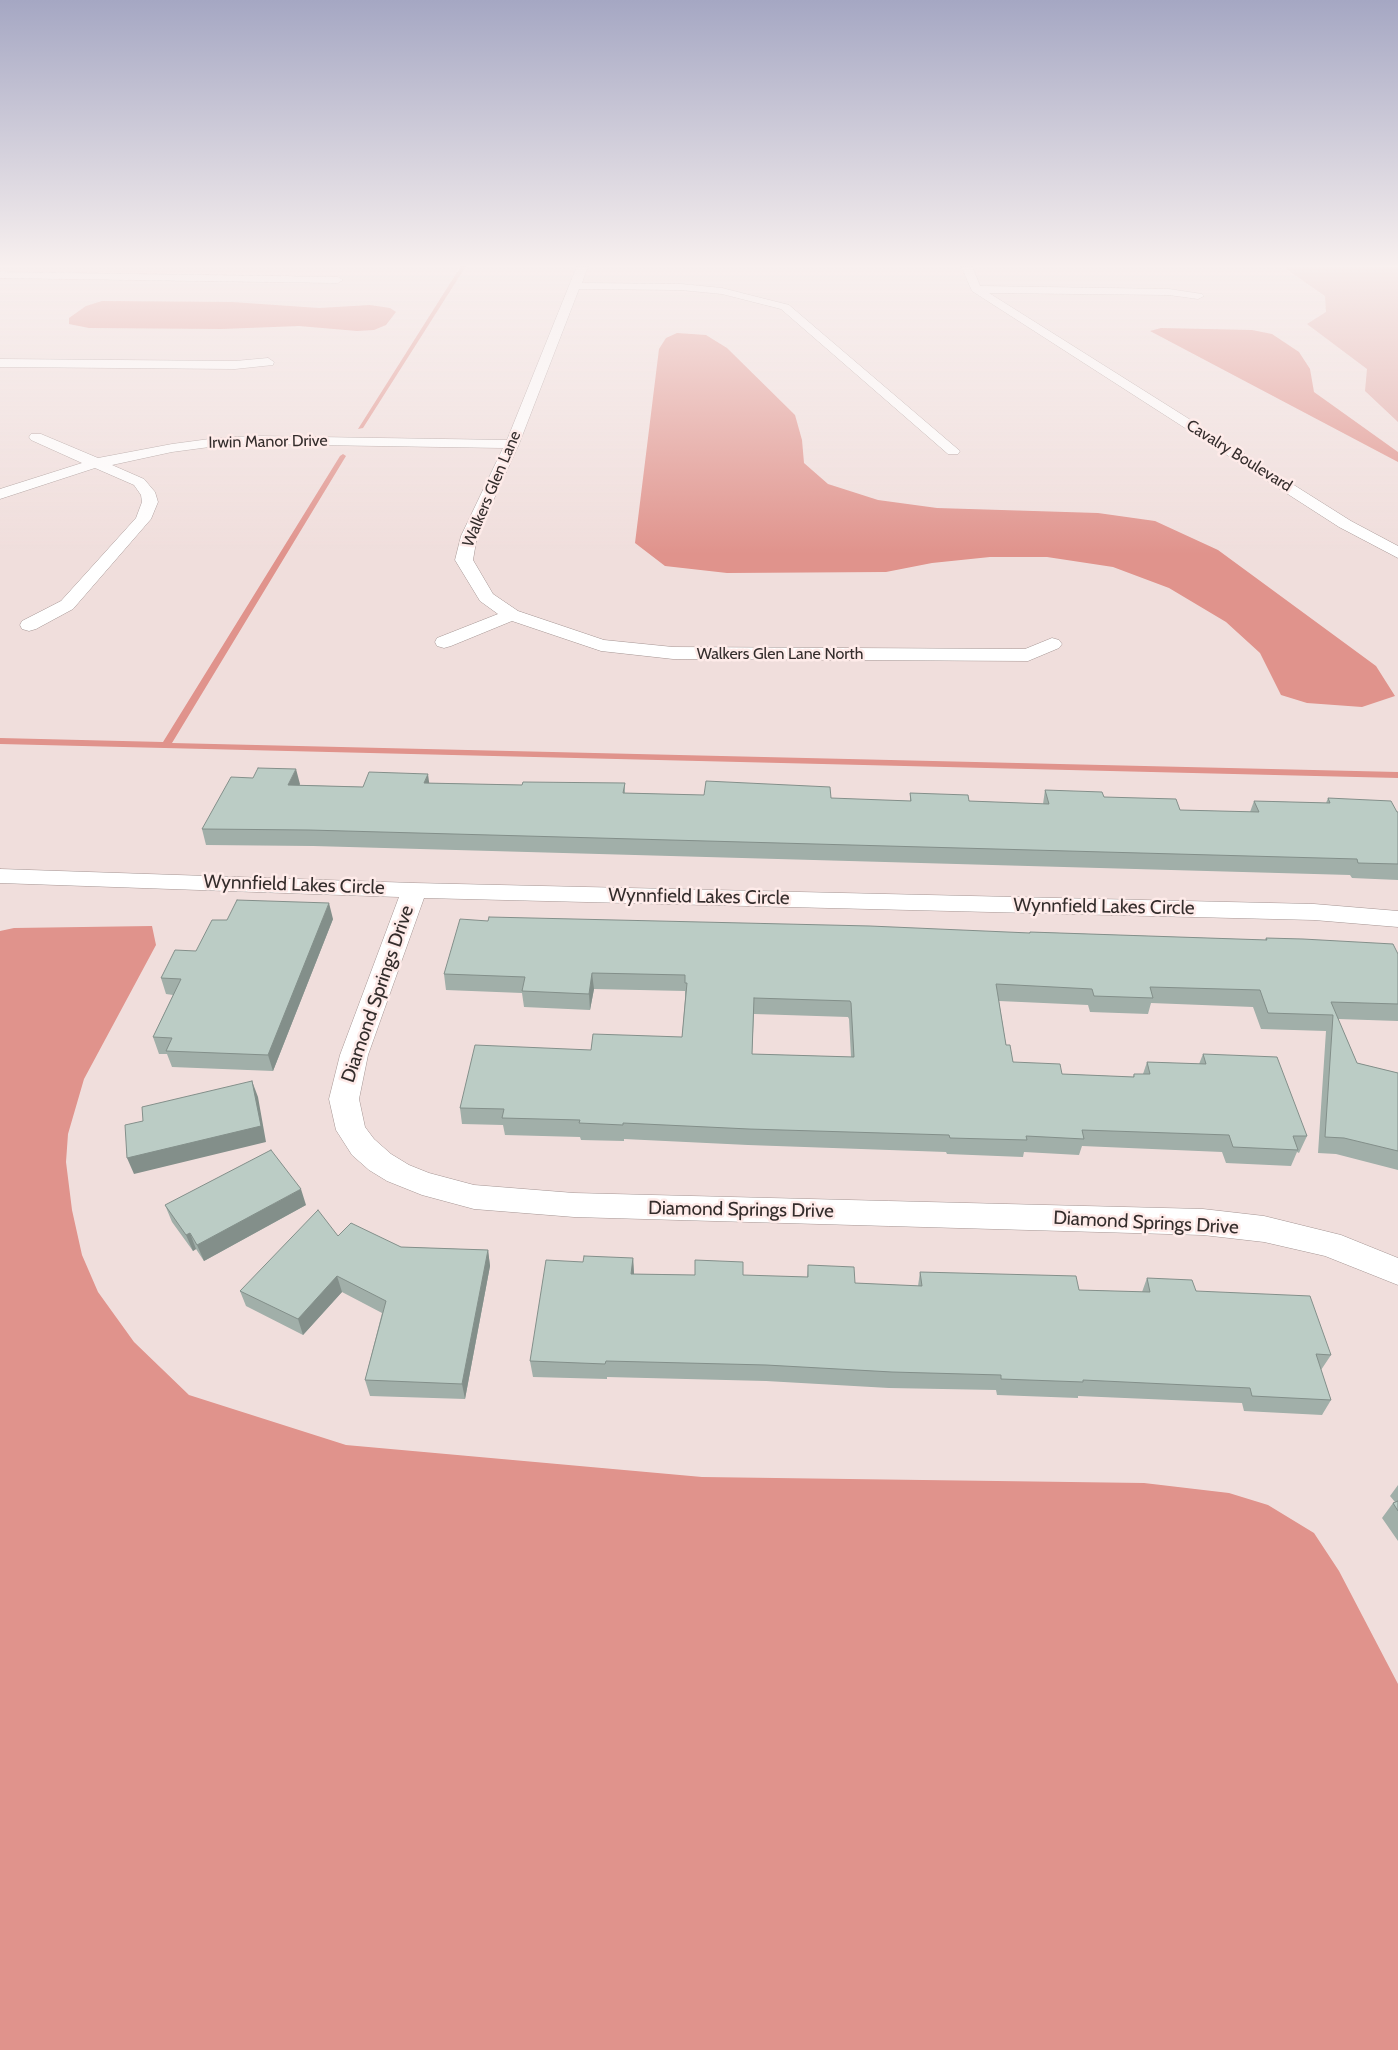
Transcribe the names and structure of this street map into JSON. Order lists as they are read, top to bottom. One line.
{"streets":{"street":["Irwin Manor Drive","Cavalry Boulevard","Walkers Glen Lane","Walkers Glen Lane North","Wynnfield Lakes Circle","Diamond Springs Drive"]},"crossings":[["Irwin Manor Drive","Walkers Glen Lane"],["Walkers Glen Lane","Walkers Glen Lane North"],["Wynnfield Lakes Circle","Diamond Springs Drive"]]}
